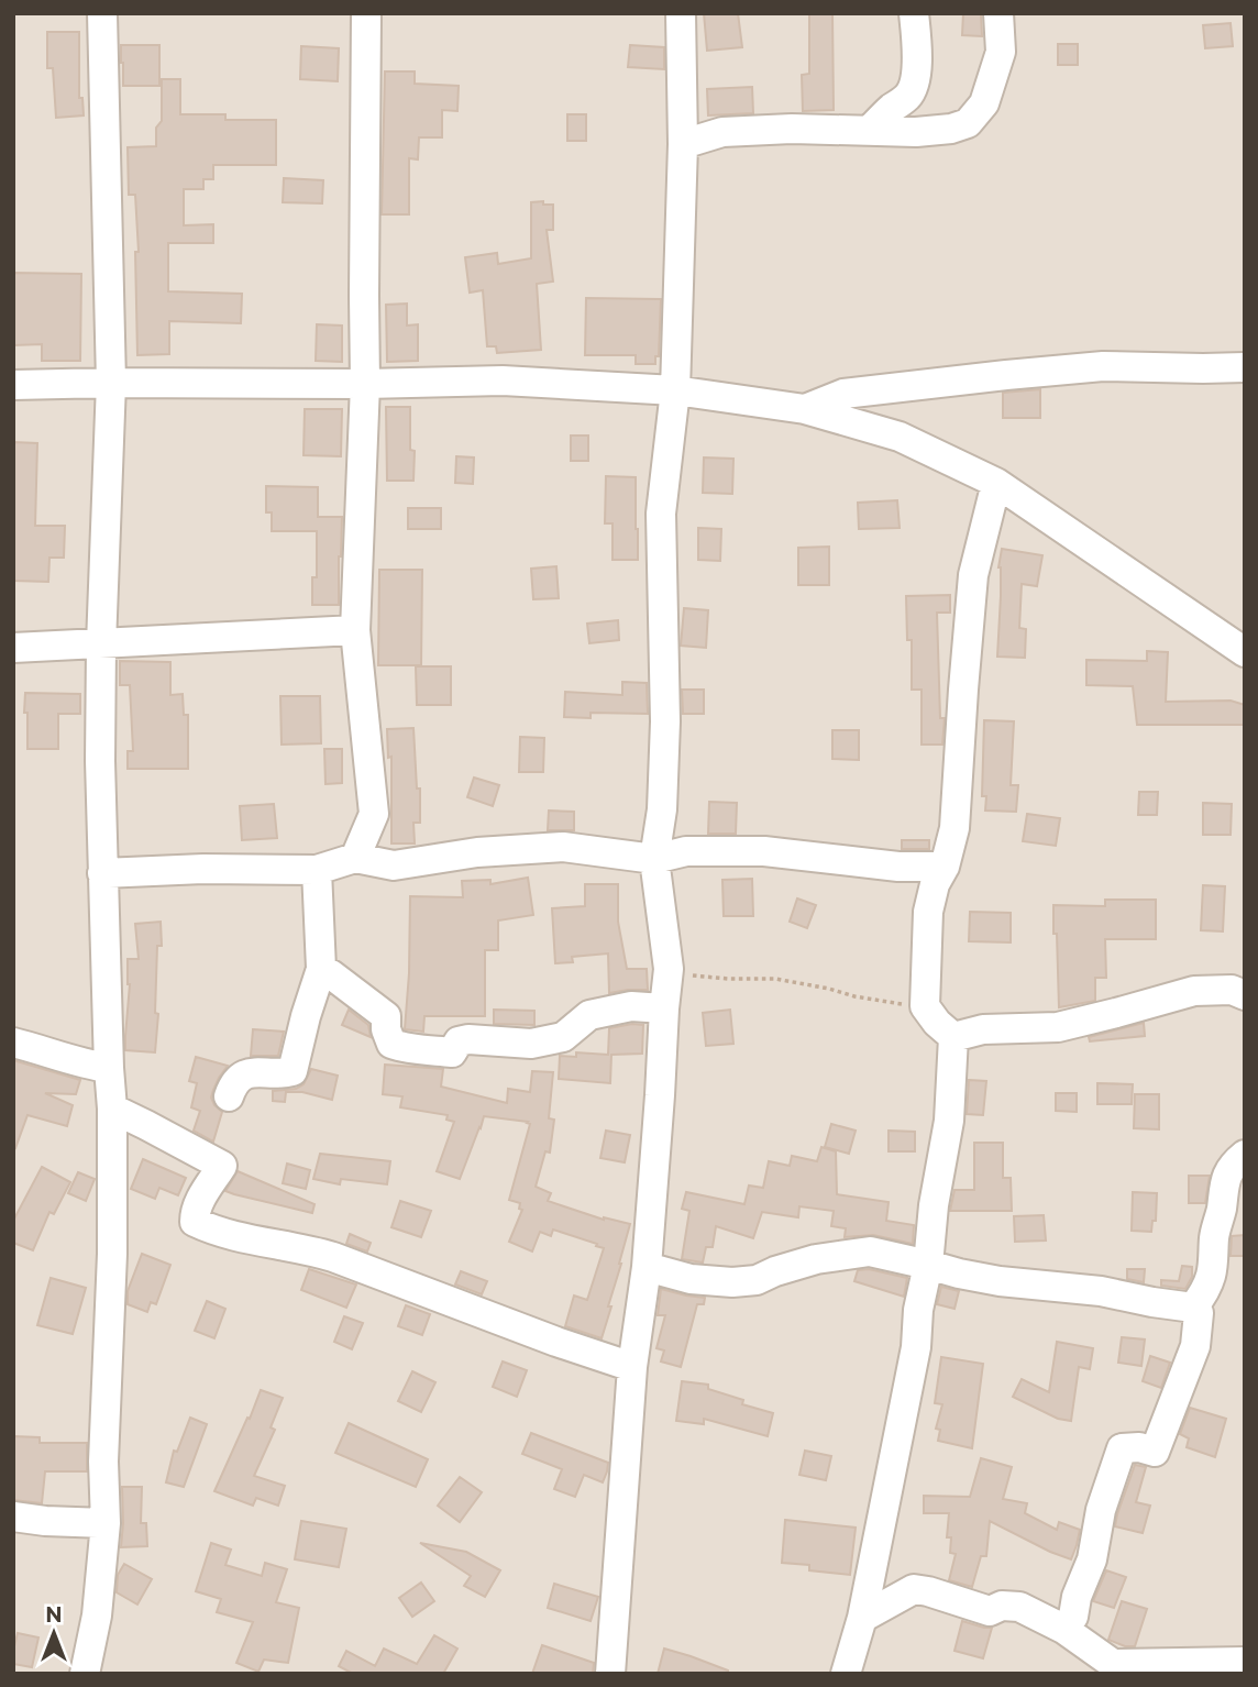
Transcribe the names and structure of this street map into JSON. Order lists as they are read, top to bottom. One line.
{"north":"top"}
